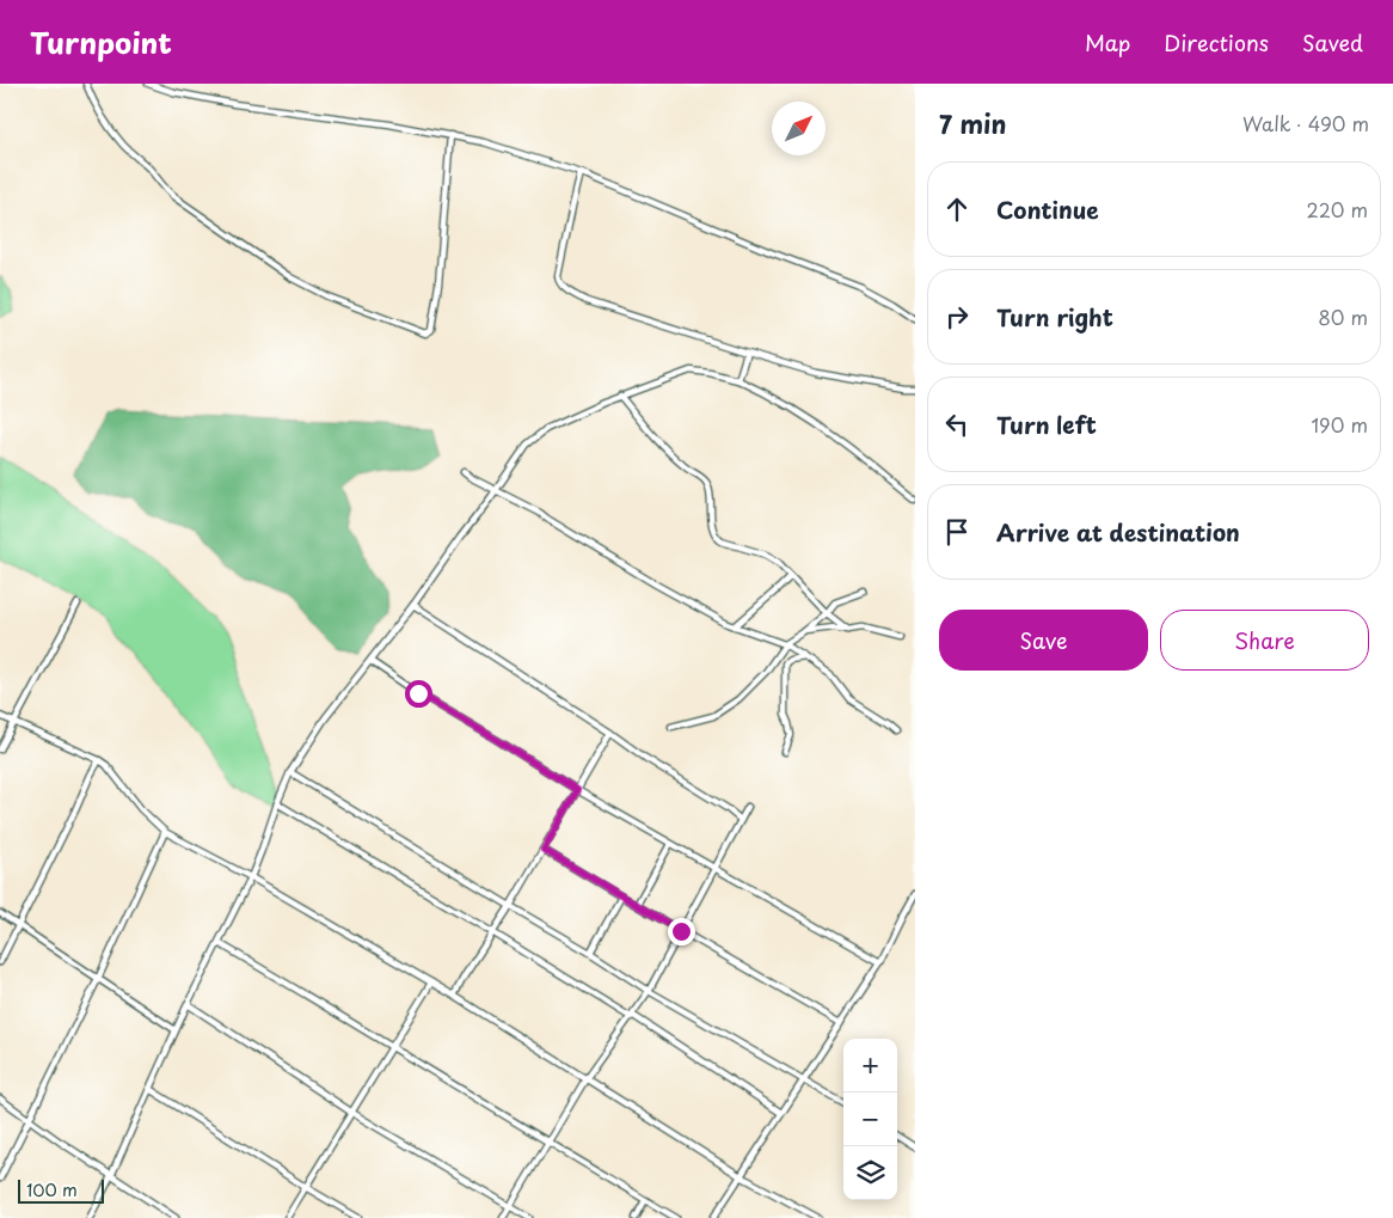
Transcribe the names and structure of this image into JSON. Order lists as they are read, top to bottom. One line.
{"scale_bar":"100 m","north":"top right","page":{"header":"Turnpoint","nav":["Map","Directions","Saved"],"heading":["7 min","Walk · 490 m"],"list":[["Continue","220 m"],["Turn right","80 m"],["Turn left","190 m"],"Arrive at destination"],"buttons":["Save","Share"],"map_buttons":["+","−"],"scale":"100 m"}}
